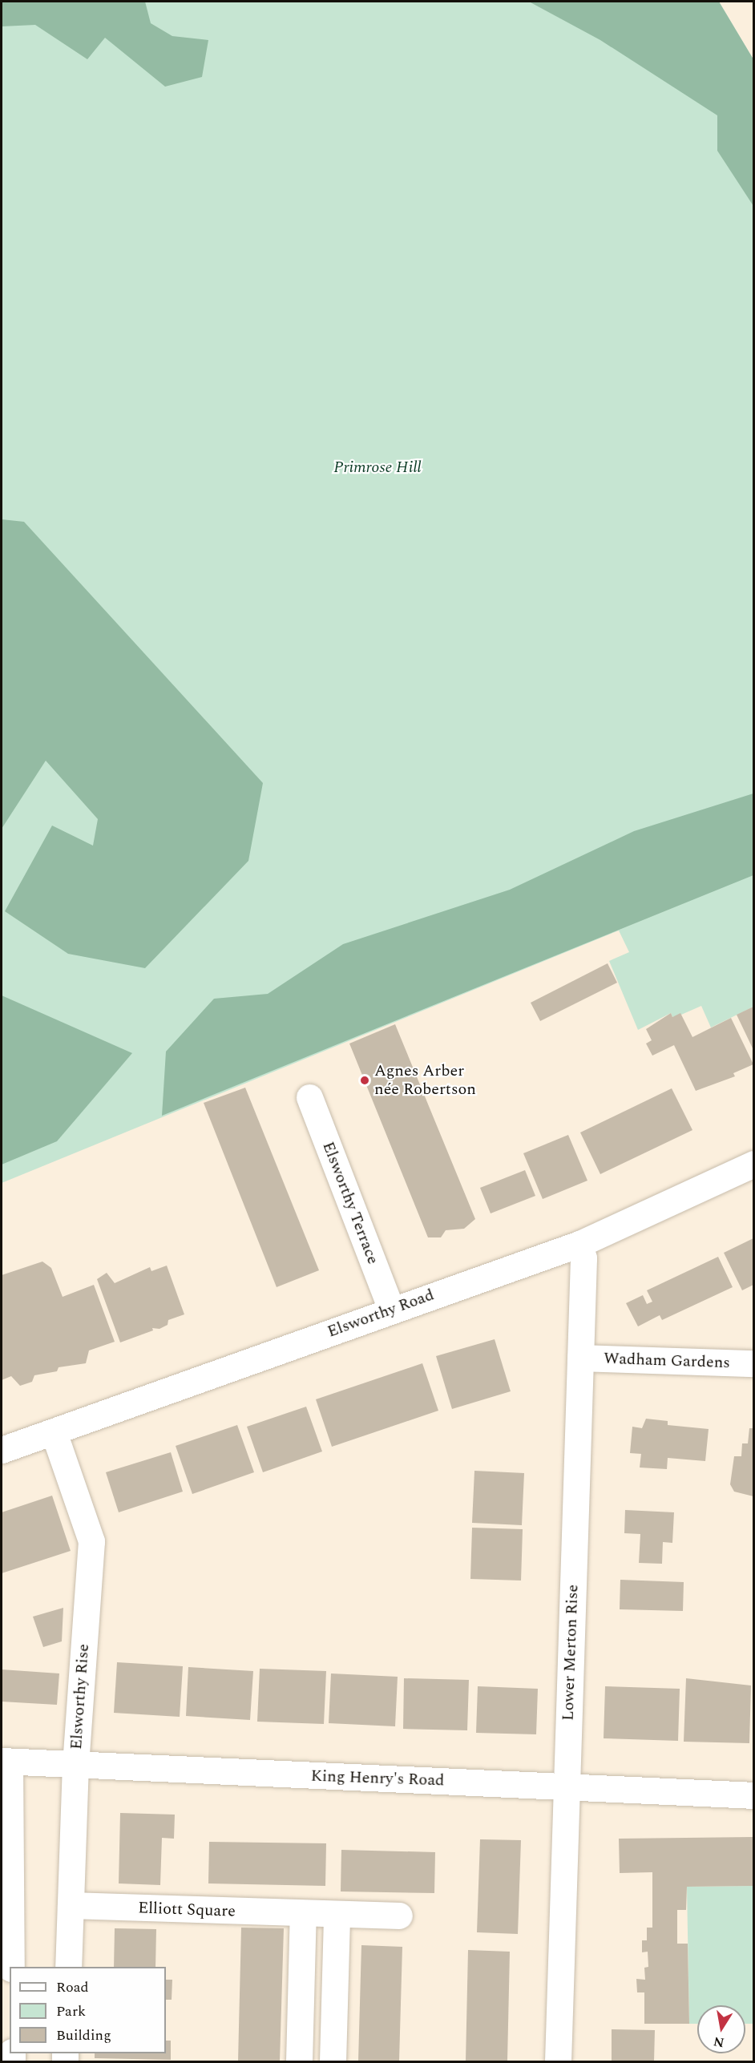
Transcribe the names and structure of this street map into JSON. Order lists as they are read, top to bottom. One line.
{"streets":{"street":["Elsworthy Terrace","Elsworthy Road","Wadham Gardens","Lower Merton Rise","Elsworthy Rise","King Henry's Road","Elliott Square"]},"crossings":[["Elsworthy Terrace","Elsworthy Road"],["Elsworthy Road","Lower Merton Rise"],["Elsworthy Road","Elsworthy Rise"],["Wadham Gardens","Lower Merton Rise"],["Lower Merton Rise","King Henry's Road"],["Elsworthy Rise","King Henry's Road"],["Elsworthy Rise","Elliott Square"]],"parks":["Primrose Hill"],"places":["Agnes Arber née Robertson"],"legend":["Road","Park","Building"],"north":"bottom"}
